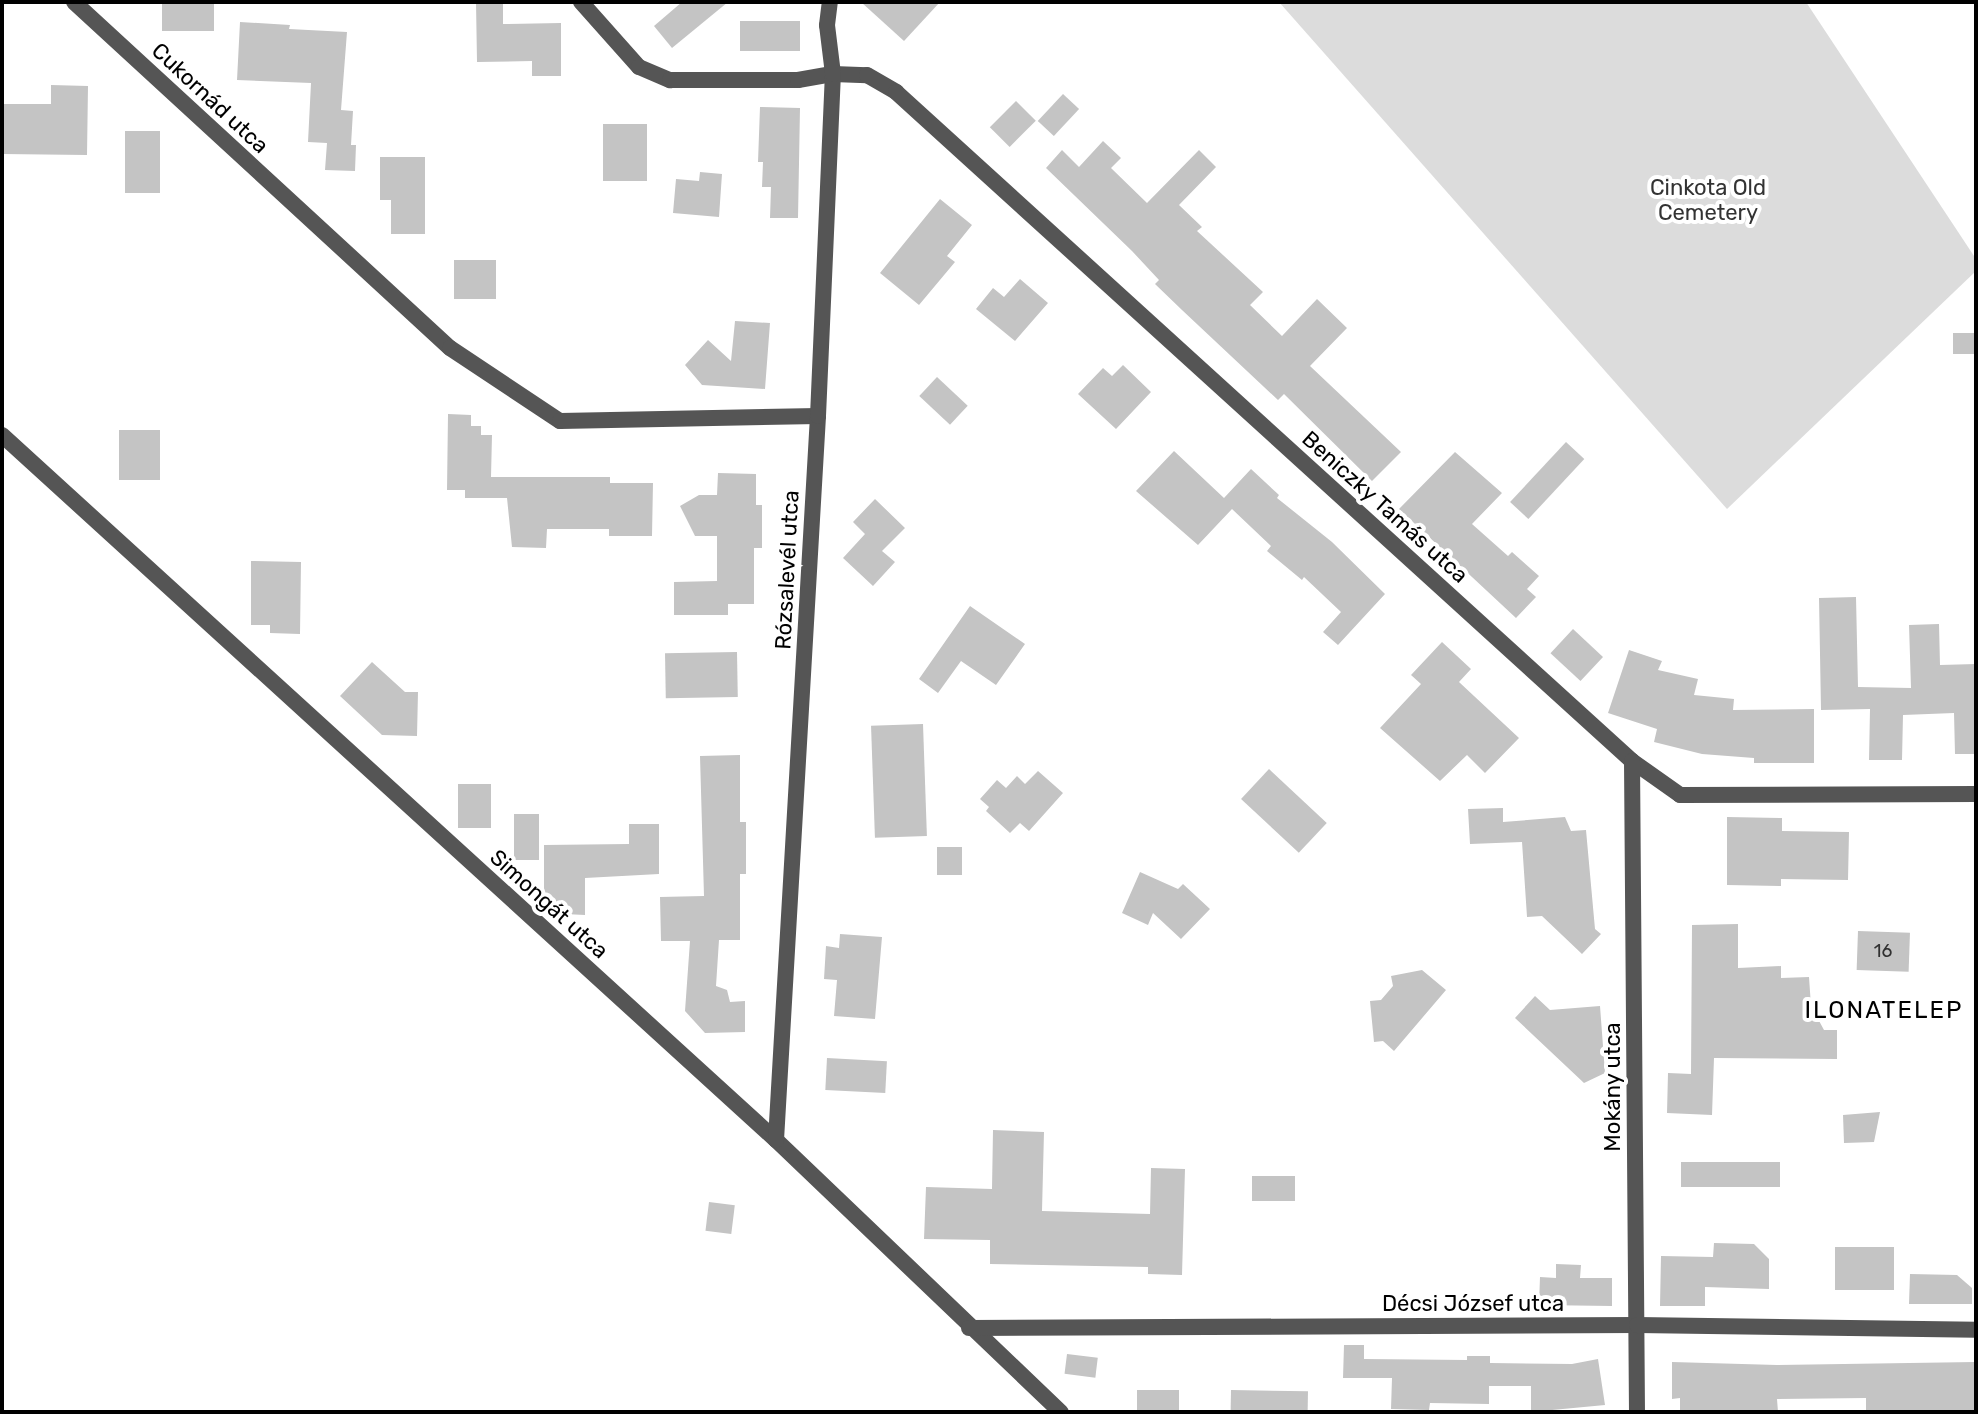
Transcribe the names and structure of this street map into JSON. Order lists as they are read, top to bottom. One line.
{"streets":{"street":["Cukornád utca","Beniczky Tamás utca","Rózsalevél utca","Simongát utca","Mokány utca","Décsi József utca"]},"crossings":[["Cukornád utca","Rózsalevél utca"],["Beniczky Tamás utca","Rózsalevél utca"],["Beniczky Tamás utca","Mokány utca"],["Rózsalevél utca","Simongát utca"],["Simongát utca","Décsi József utca"],["Mokány utca","Décsi József utca"]],"districts":["ILONATELEP"],"parks":["Cinkota Old Cemetery"],"house_numbers":["16"]}
